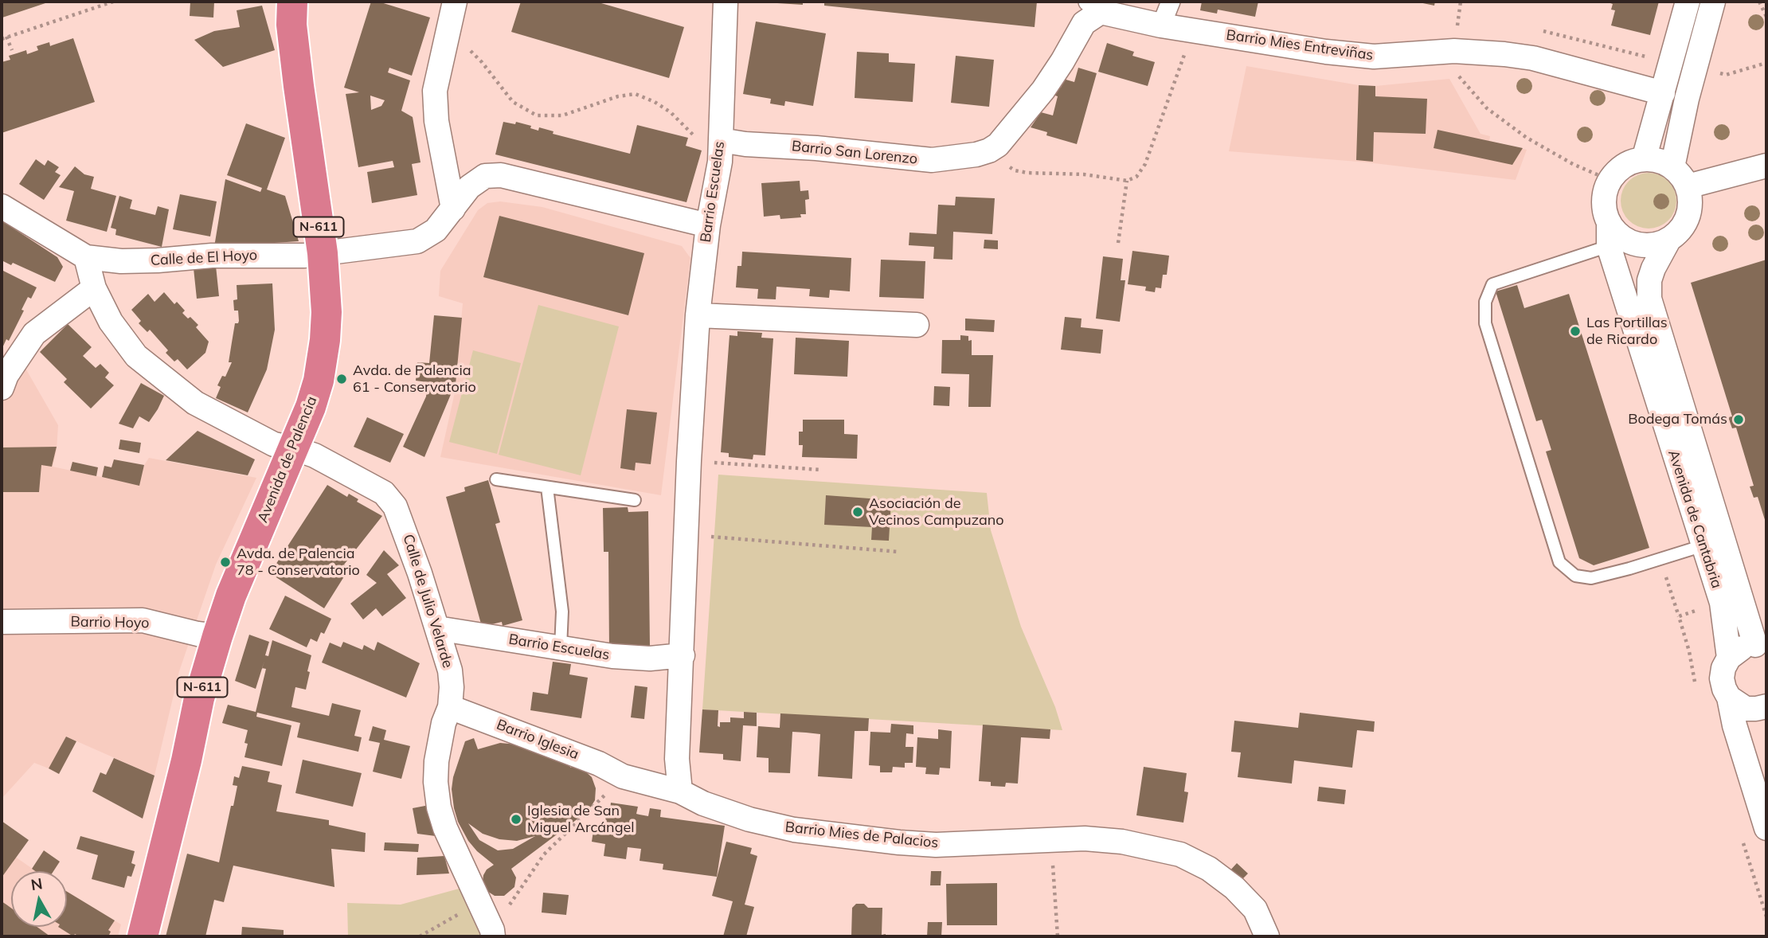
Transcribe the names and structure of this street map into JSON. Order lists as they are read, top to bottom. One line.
{"streets":{"highway":["N-611","Avenida de Palencia"],"street":["Barrio Mies Entreviñas","Barrio San Lorenzo","Barrio Escuelas","Calle de El Hoyo","Avenida de Cantabria","Calle de Julio Velarde","Barrio Hoyo","Barrio Iglesia","Barrio Mies de Palacios"]},"crossings":[["Barrio San Lorenzo","Barrio Escuelas"],["Barrio Escuelas","Calle de El Hoyo"],["Barrio Escuelas","Calle de Julio Velarde"],["Barrio Escuelas","Barrio Iglesia"],["Barrio Escuelas","Barrio Mies de Palacios"],["Calle de El Hoyo","Avenida de Palencia"],["Avenida de Palencia","Calle de Julio Velarde"],["Avenida de Palencia","Barrio Hoyo"],["Calle de Julio Velarde","Barrio Iglesia"],["Barrio Iglesia","Barrio Mies de Palacios"]],"places":["Las Portillas de Ricardo","Avda. de Palencia 61 - Conservatorio","Bodega Tomás","Asociación de Vecinos Campuzano","Avda. de Palencia 78 - Conservatorio","Iglesia de San Miguel Arcángel"],"north":"top"}
